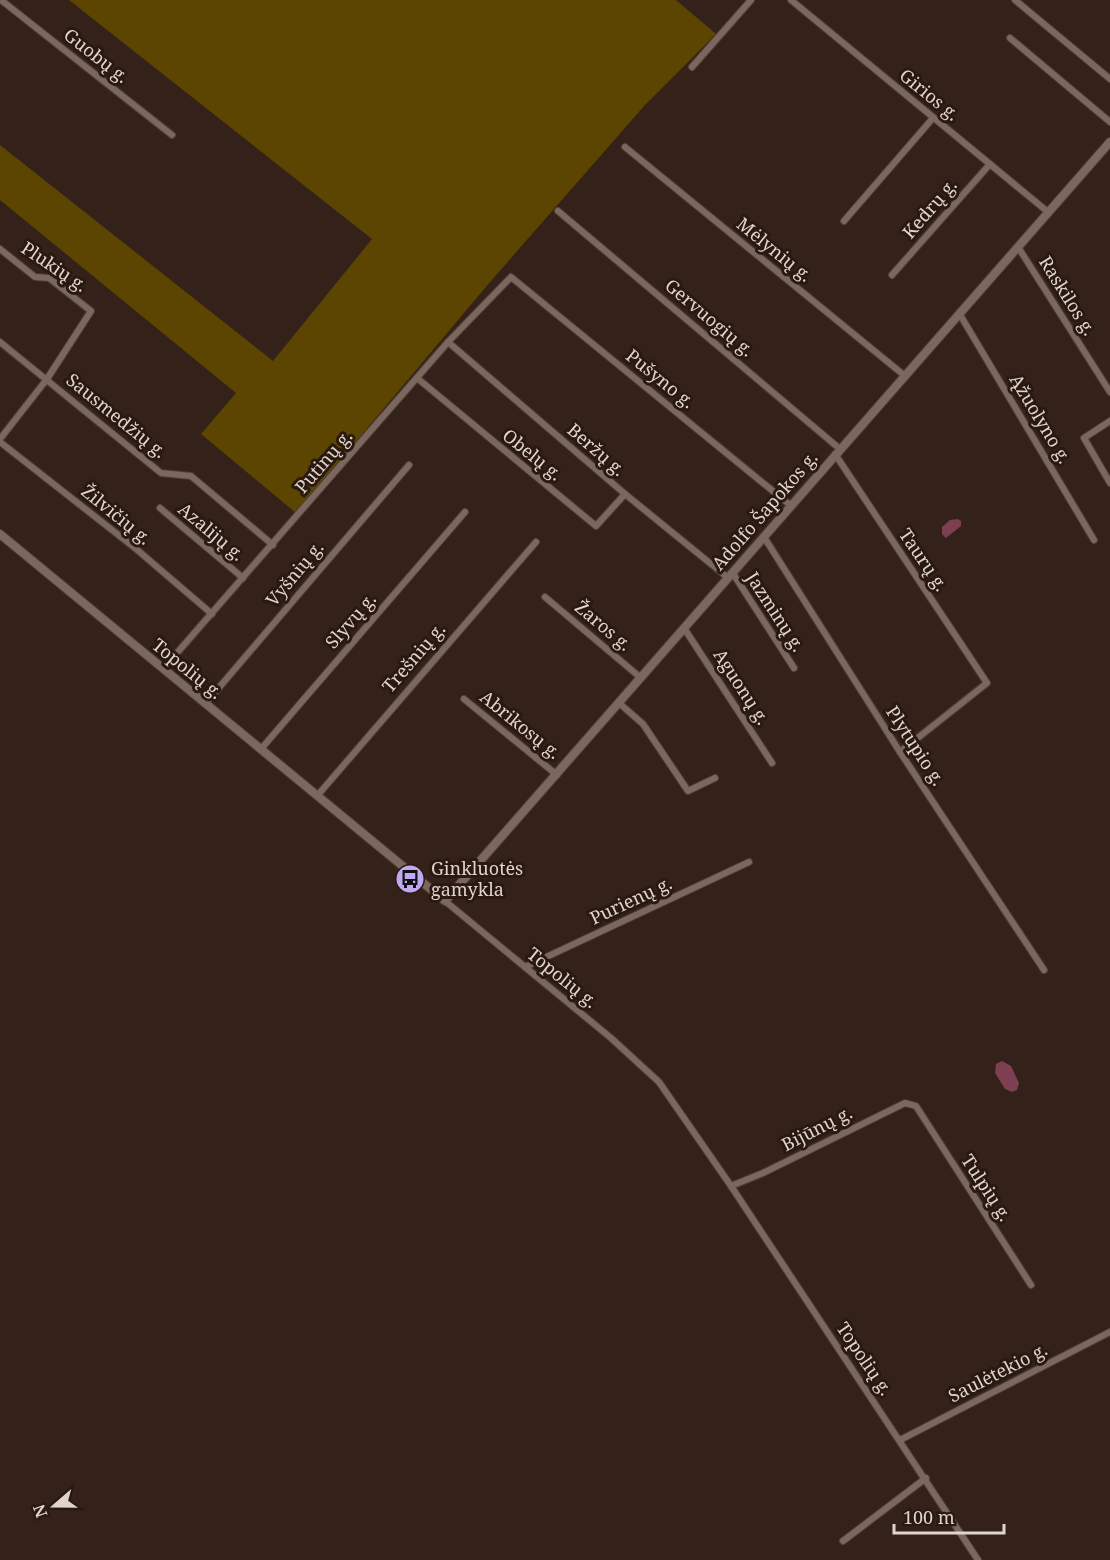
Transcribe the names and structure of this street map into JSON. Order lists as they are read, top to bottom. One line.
{"streets":{"street":["Guobų g.","Girios g.","Kedrų g.","Mėlynių g.","Plukių g.","Raskilos g.","Gervuogių g.","Pušyno g.","Sausmedžių g.","Ąžuolyno g.","Beržų g.","Obelų g.","Putinų g.","Adolfo Šapokos g.","Žilvičių g.","Azalijų g.","Taurų g.","Vyšnių g.","Jazminų g.","Slyvų g.","Žaros g.","Trešnių g.","Topolių g.","Aguonų g.","Abrikosų g.","Plytupio g.","Purienų g.","Bijūnų g.","Tulpių g.","Saulėtekio g."]},"crossings":[["Girios g.","Kedrų g."],["Girios g.","Adolfo Šapokos g."],["Mėlynių g.","Adolfo Šapokos g."],["Plukių g.","Sausmedžių g."],["Raskilos g.","Adolfo Šapokos g."],["Gervuogių g.","Adolfo Šapokos g."],["Gervuogių g.","Taurų g."],["Pušyno g.","Putinų g."],["Pušyno g.","Adolfo Šapokos g."],["Sausmedžių g.","Putinų g."],["Ąžuolyno g.","Adolfo Šapokos g."],["Beržų g.","Obelų g."],["Beržų g.","Putinų g."],["Beržų g.","Adolfo Šapokos g."],["Beržų g.","Jazminų g."],["Obelų g.","Putinų g."],["Putinų g.","Žilvičių g."],["Putinų g.","Azalijų g."],["Putinų g.","Topolių g."],["Adolfo Šapokos g.","Taurų g."],["Adolfo Šapokos g.","Jazminų g."],["Adolfo Šapokos g.","Žaros g."],["Adolfo Šapokos g.","Topolių g."],["Adolfo Šapokos g.","Aguonų g."],["Adolfo Šapokos g.","Abrikosų g."],["Adolfo Šapokos g.","Plytupio g."],["Taurų g.","Plytupio g."],["Vyšnių g.","Topolių g."],["Slyvų g.","Topolių g."],["Trešnių g.","Topolių g."],["Topolių g.","Purienų g."],["Topolių g.","Bijūnų g."],["Topolių g.","Saulėtekio g."],["Bijūnų g.","Tulpių g."]],"places":{"bus stop":["Ginkluotės gamykla"]},"scale_bar":"100 m","north":"left"}
